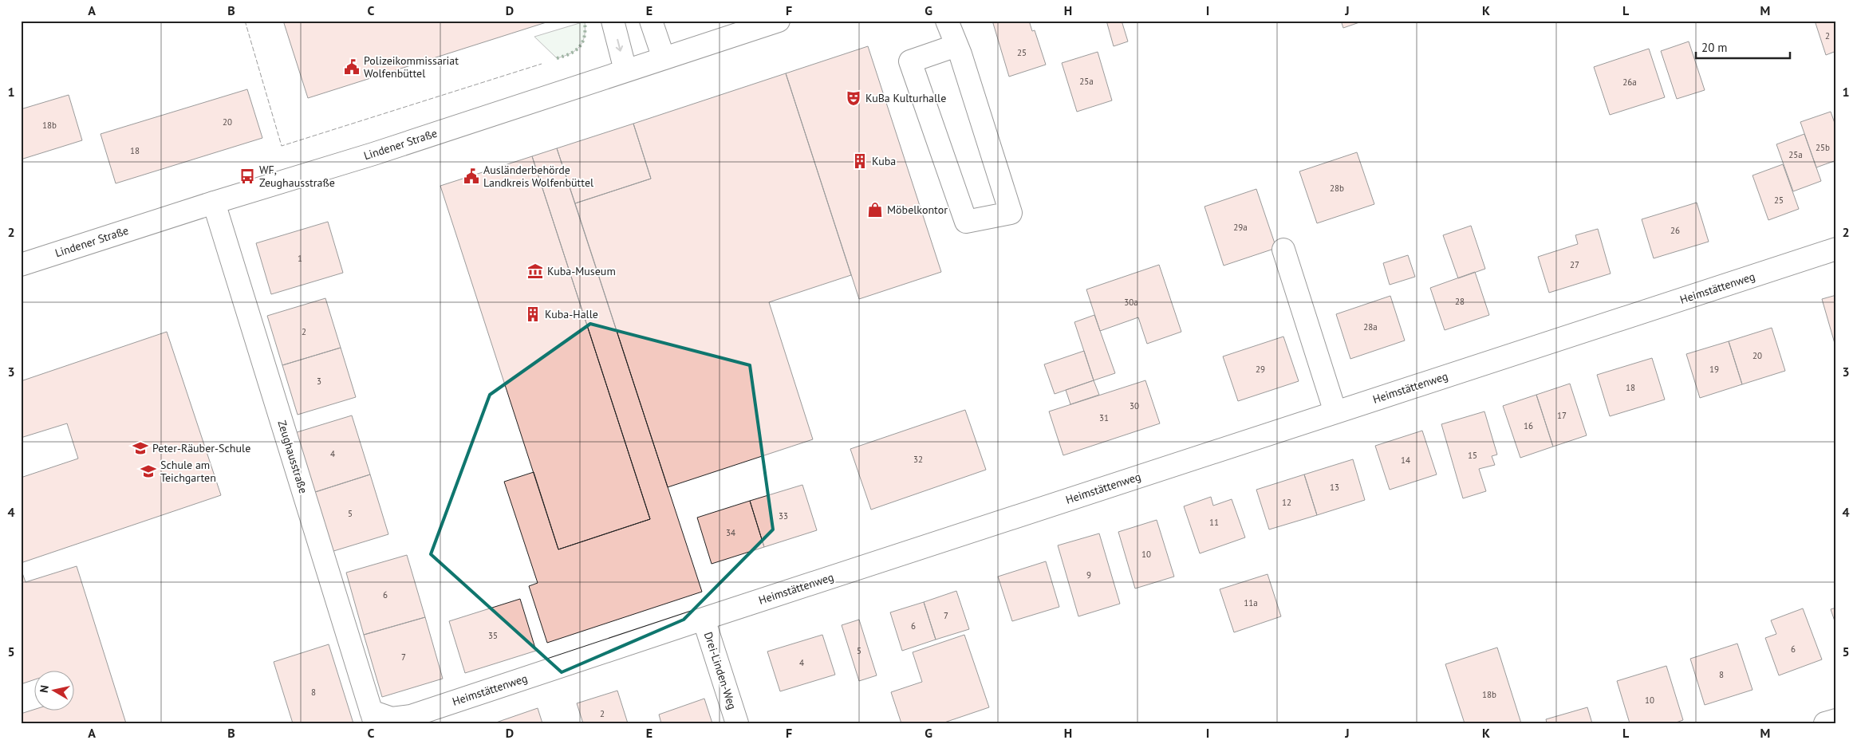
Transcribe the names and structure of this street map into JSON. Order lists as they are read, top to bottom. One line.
{"streets":{"street":["Lindener Straße","Heimstättenweg","Zeughausstraße","Drei-Linden-Weg"]},"crossings":[["Lindener Straße","Zeughausstraße"],["Heimstättenweg","Zeughausstraße"],["Heimstättenweg","Drei-Linden-Weg"]],"places":{"public building":["Polizeikommissariat Wolfenbüttel","Ausländerbehörde Landkreis Wolfenbüttel"],"theatre":["KuBa Kulturhalle"],"building":["Kuba","Kuba-Halle"],"bus stop":["WF, Zeughausstraße"],"shop":["Möbelkontor"],"museum":["Kuba-Museum"],"school or university":["Peter-Räuber-Schule","Schule am Teichgarten"]},"house_numbers":["2","25","25a","26a","20","18b","25b","18","25a","28b","25","29a","26","1","27","28","30a","28a","2","20","29","19","3","18","30","17","31","16","4","15","32","14","13","12","5","33","11","34","10","9","6","11a","7","6","35","6","5","7","4","8","8","18b","10","2"],"scale_bar":"20 m","north":"left","grid":{"columns":["A","B","C","D","E","F","G","H","I","J","K","L","M"],"rows":["1","2","3","4","5"]}}
